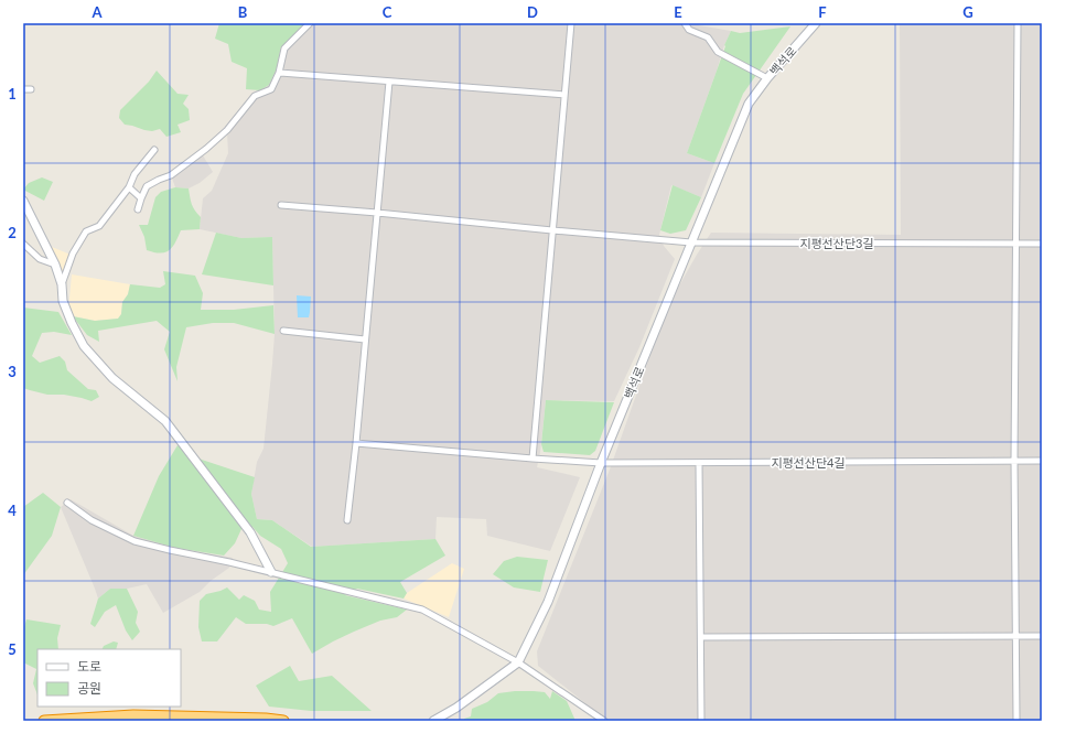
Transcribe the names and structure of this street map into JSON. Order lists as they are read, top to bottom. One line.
{"streets":{"street":["백석로","지평선산단3길","지평선산단4길"]},"crossings":[["백석로","지평선산단3길"],["백석로","지평선산단4길"]],"legend":["도로","공원"],"grid":{"columns":["A","B","C","D","E","F","G"],"rows":["1","2","3","4","5"]}}
